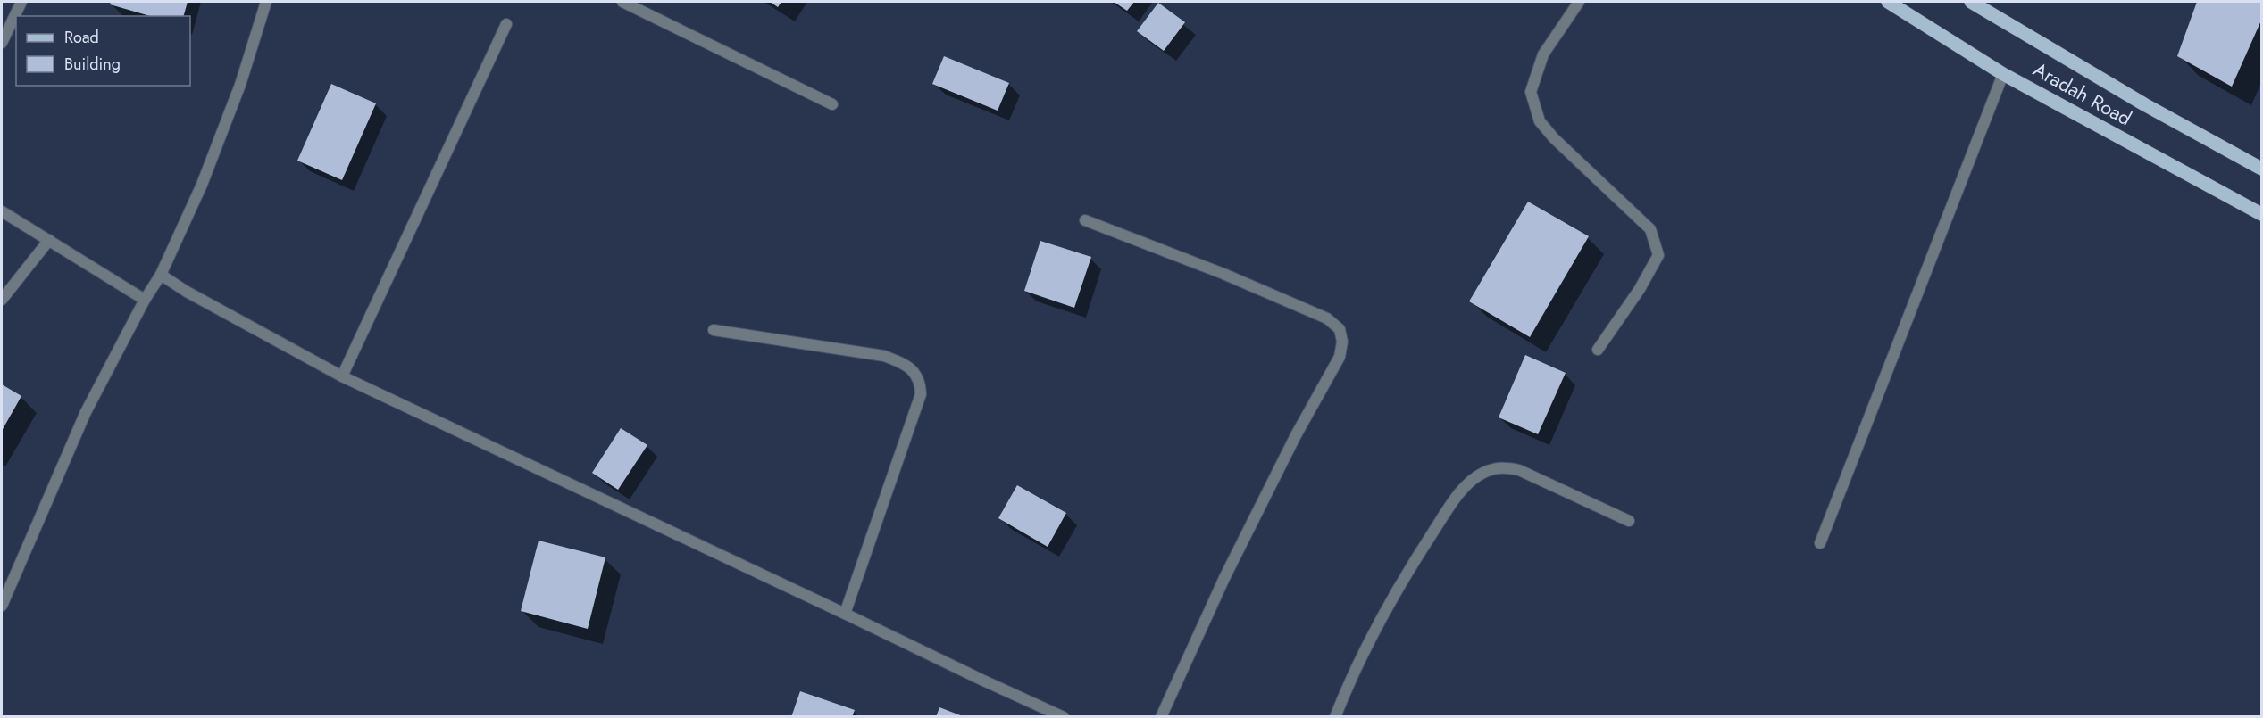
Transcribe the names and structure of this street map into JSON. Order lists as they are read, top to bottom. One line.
{"streets":{"main road":["Aradah Road"]},"legend":["Road","Building"]}
